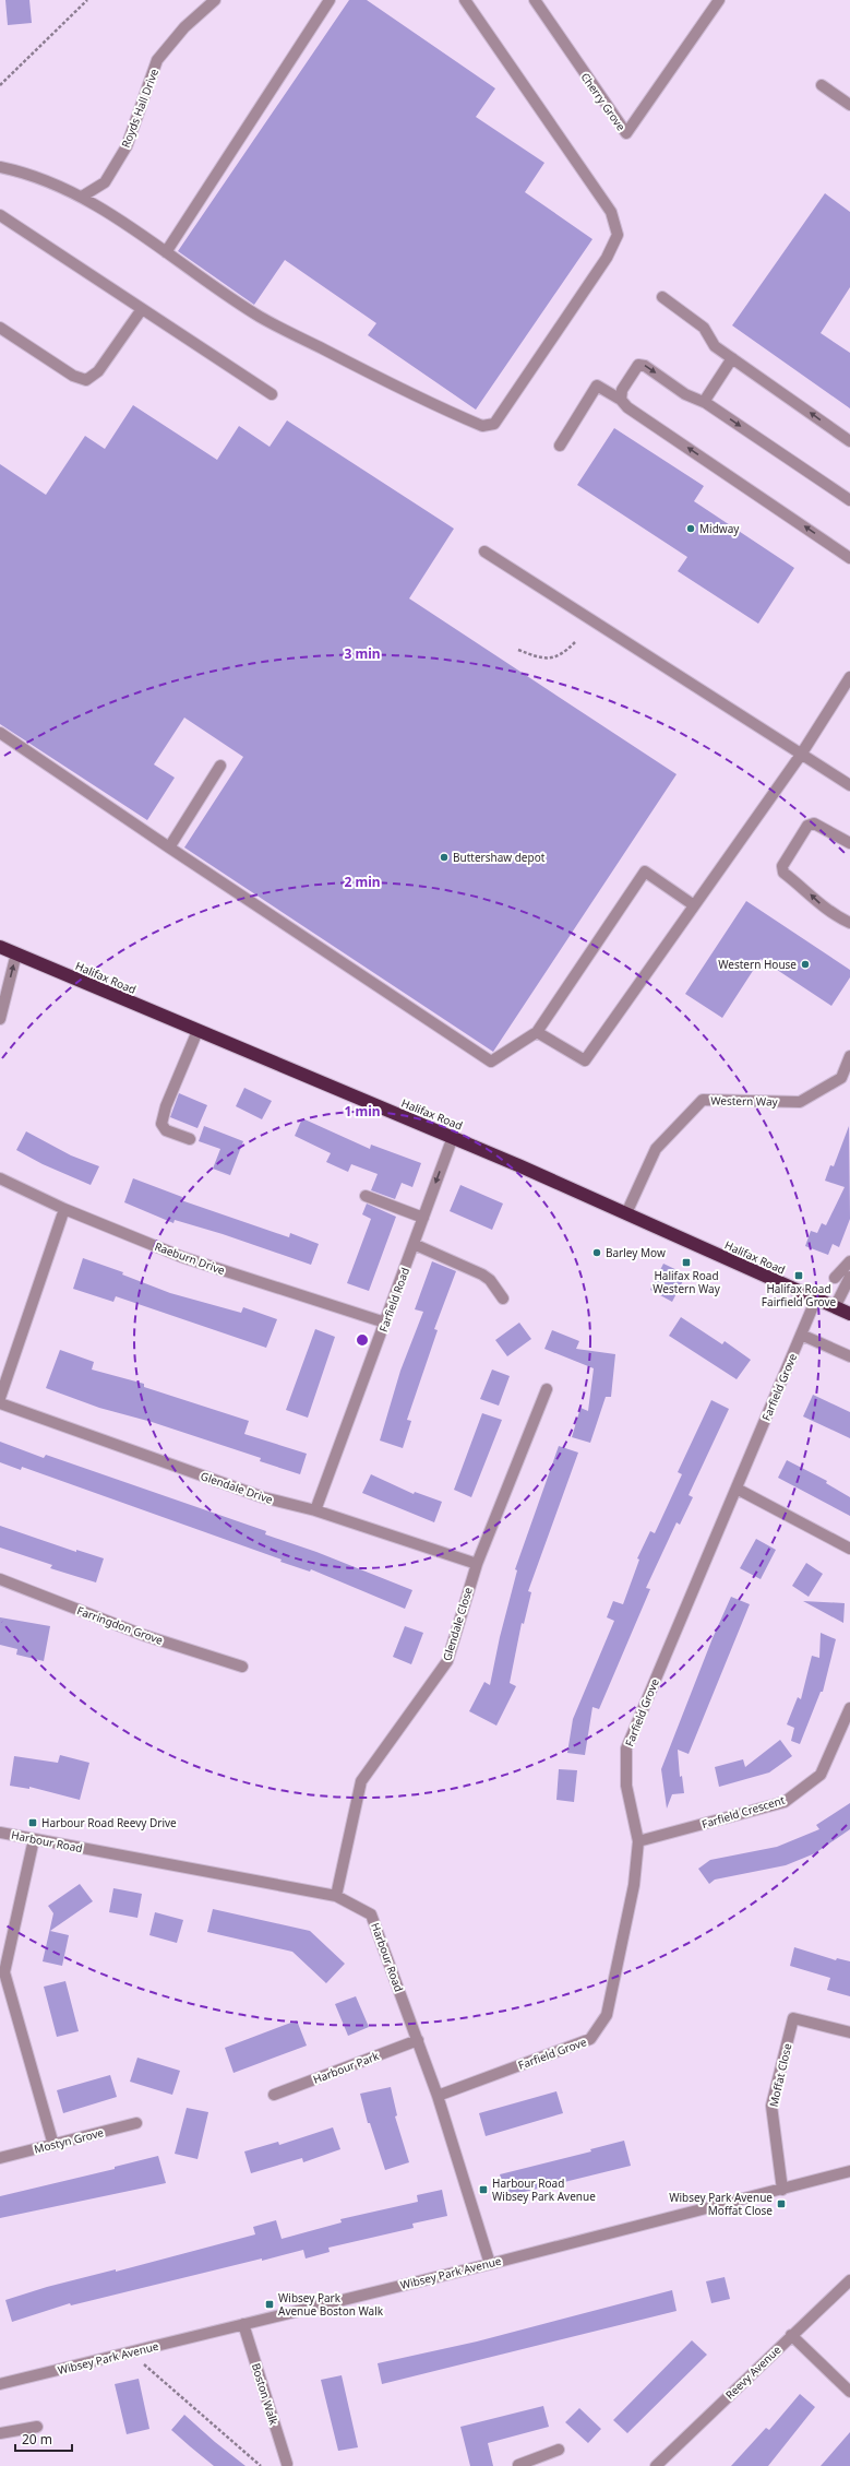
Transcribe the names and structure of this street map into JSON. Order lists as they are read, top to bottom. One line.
{"streets":{"highway":["Halifax Road"],"street":["Cherry Grove","Royds Hall Drive","Western Way","Raeburn Drive","Farfield Road","Farfield Grove","Glendale Drive","Glendale Close","Farringdon Grove","Farfield Crescent","Harbour Road","Harbour Park","Moffat Close","Mostyn Grove","Wibsey Park Avenue","Reevy Avenue","Boston Walk"]},"crossings":[["Halifax Road","Western Way"],["Halifax Road","Farfield Road"],["Halifax Road","Farfield Grove"],["Raeburn Drive","Farfield Road"],["Farfield Road","Glendale Drive"],["Farfield Grove","Farfield Crescent"],["Farfield Grove","Harbour Road"],["Glendale Drive","Glendale Close"],["Glendale Close","Harbour Road"],["Harbour Road","Harbour Park"],["Harbour Road","Wibsey Park Avenue"],["Moffat Close","Wibsey Park Avenue"],["Wibsey Park Avenue","Boston Walk"]],"places":{"other":["Midway","Buttershaw depot","Western House","Barley Mow"],"transit":["Halifax Road Western Way","Halifax Road Fairfield Grove","Harbour Road Reevy Drive","Harbour Road Wibsey Park Avenue","Wibsey Park Avenue Moffat Close","Wibsey Park Avenue Boston Walk"]},"scale_bar":"20 m","rings":["3 min","2 min","1 min"]}
